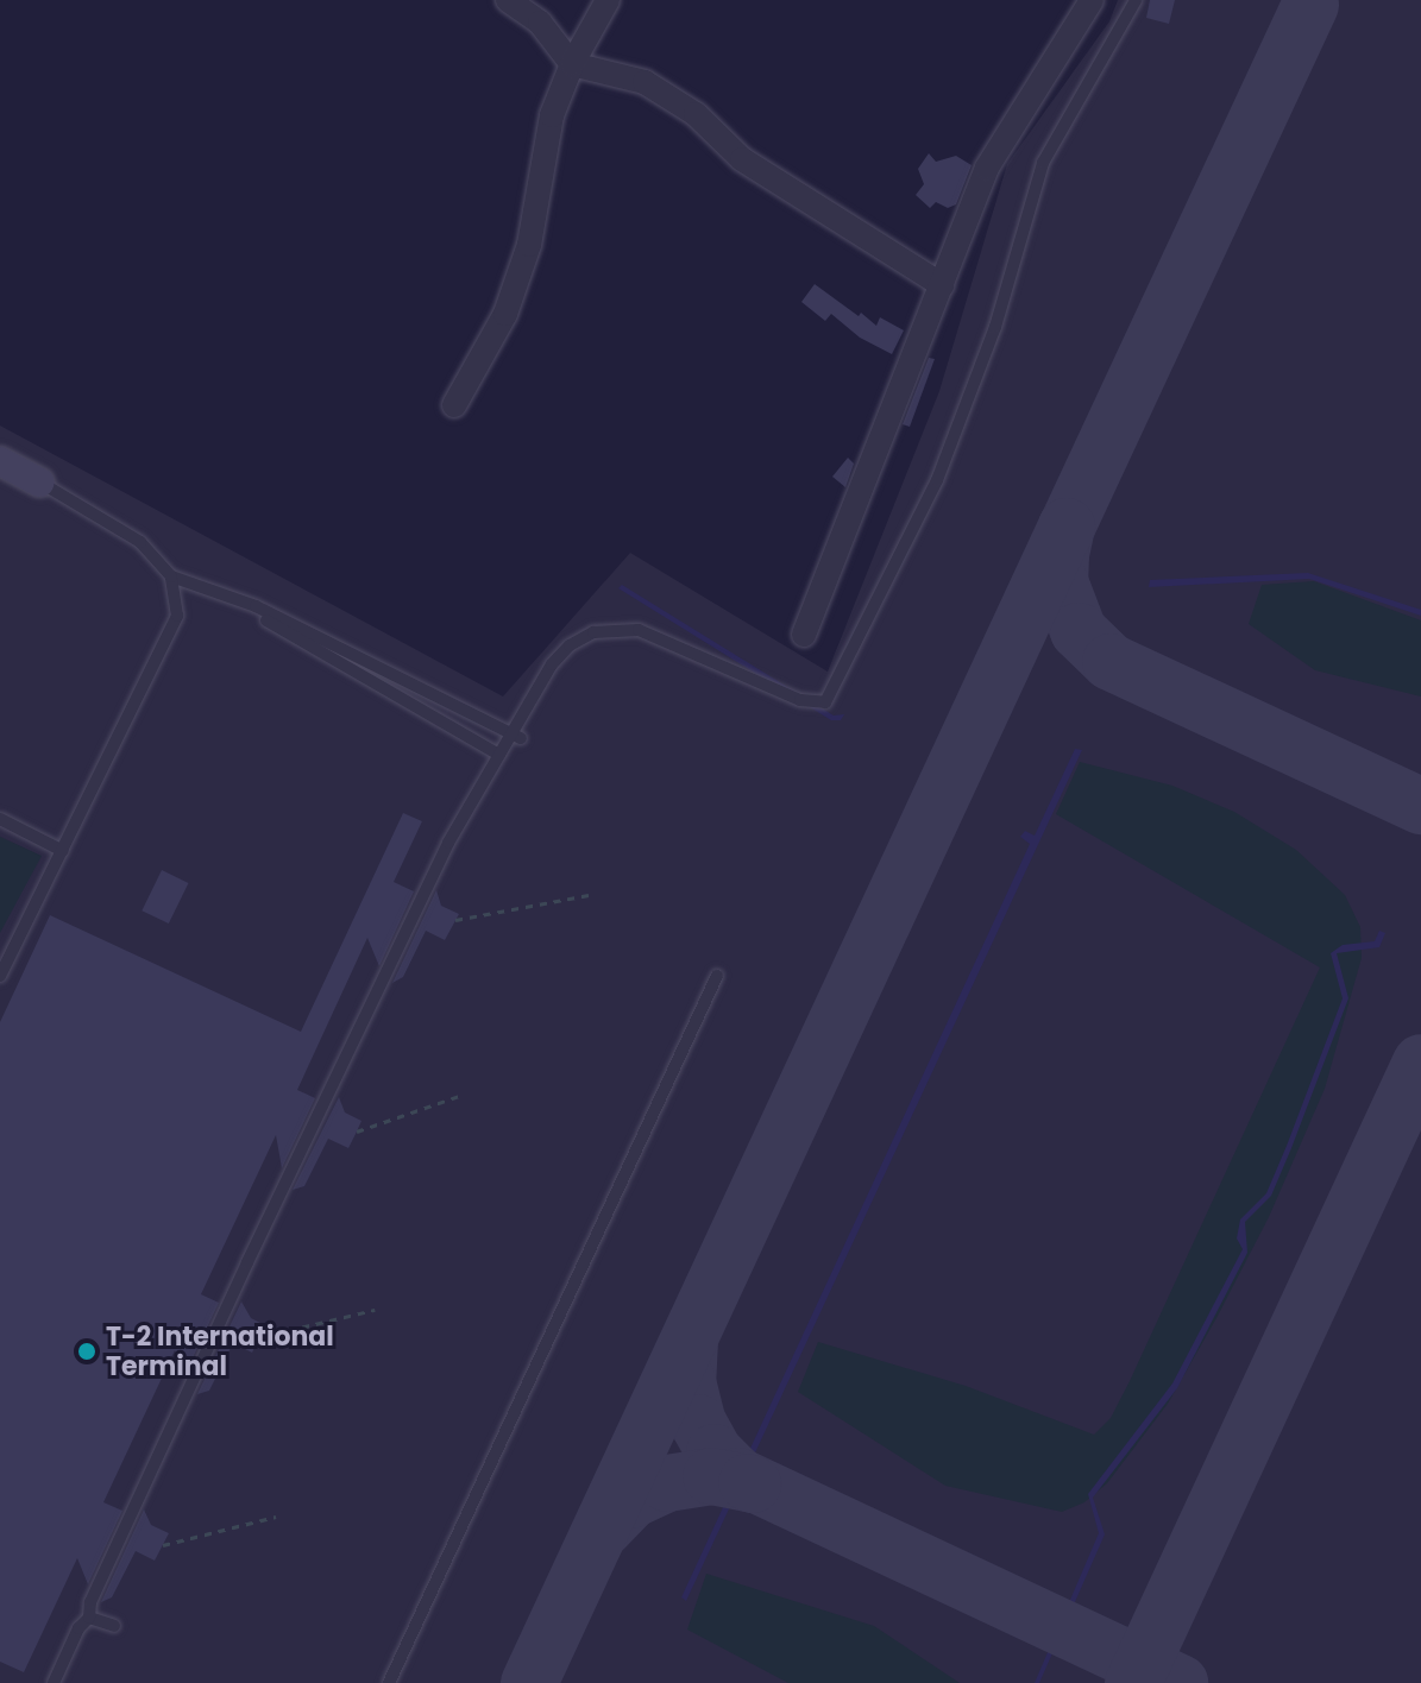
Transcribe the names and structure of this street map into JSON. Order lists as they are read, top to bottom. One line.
{"places":["T-2 International Terminal"]}
